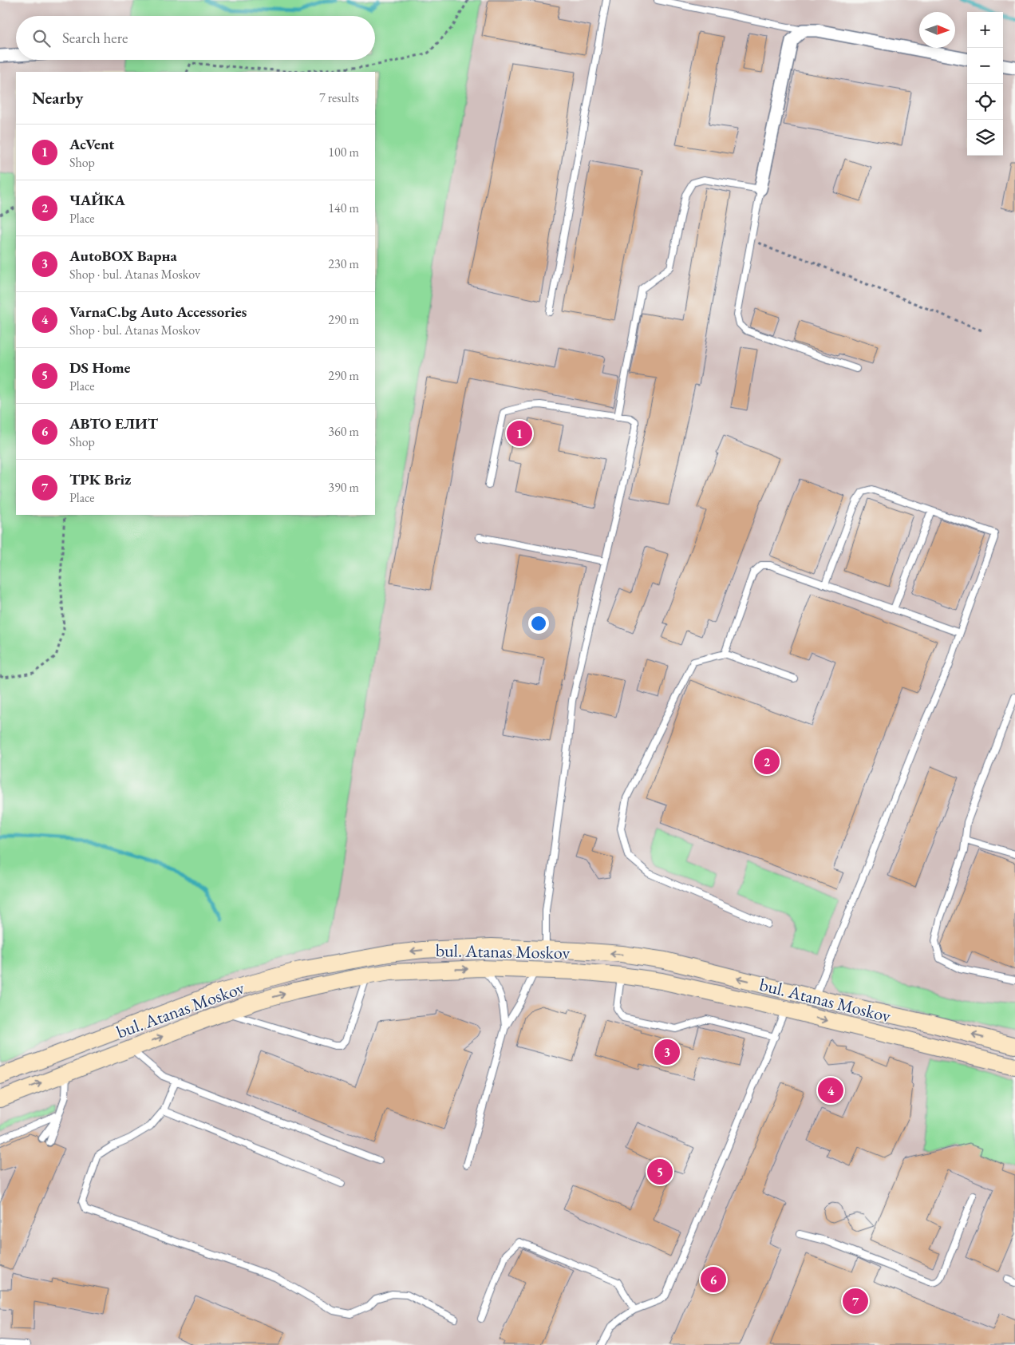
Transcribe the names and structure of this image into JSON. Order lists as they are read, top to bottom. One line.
{"streets":{"main road":["bul. Atanas Moskov"]},"north":"right","page":{"map_buttons":["+","−"],"search":"Search here","heading":["Nearby","7 results"],"list":[{"mark":"1","name":"AcVent","note":"Shop","value":"100 m"},{"mark":"2","name":"ЧАЙКА","note":"Place","value":"140 m"},{"mark":"3","name":"AutoBOX Варна","note":"Shop · bul. Atanas Moskov","value":"230 m"},{"mark":"4","name":"VarnaC.bg Auto Accessories","note":"Shop · bul. Atanas Moskov","value":"290 m"},{"mark":"5","name":"DS Home","note":"Place","value":"290 m"},{"mark":"6","name":"АВТО ЕЛИТ","note":"Shop","value":"360 m"},{"mark":"7","name":"TPK Briz","note":"Place","value":"390 m"}],"pins":["1","2","3","4","5","6","7"]}}
